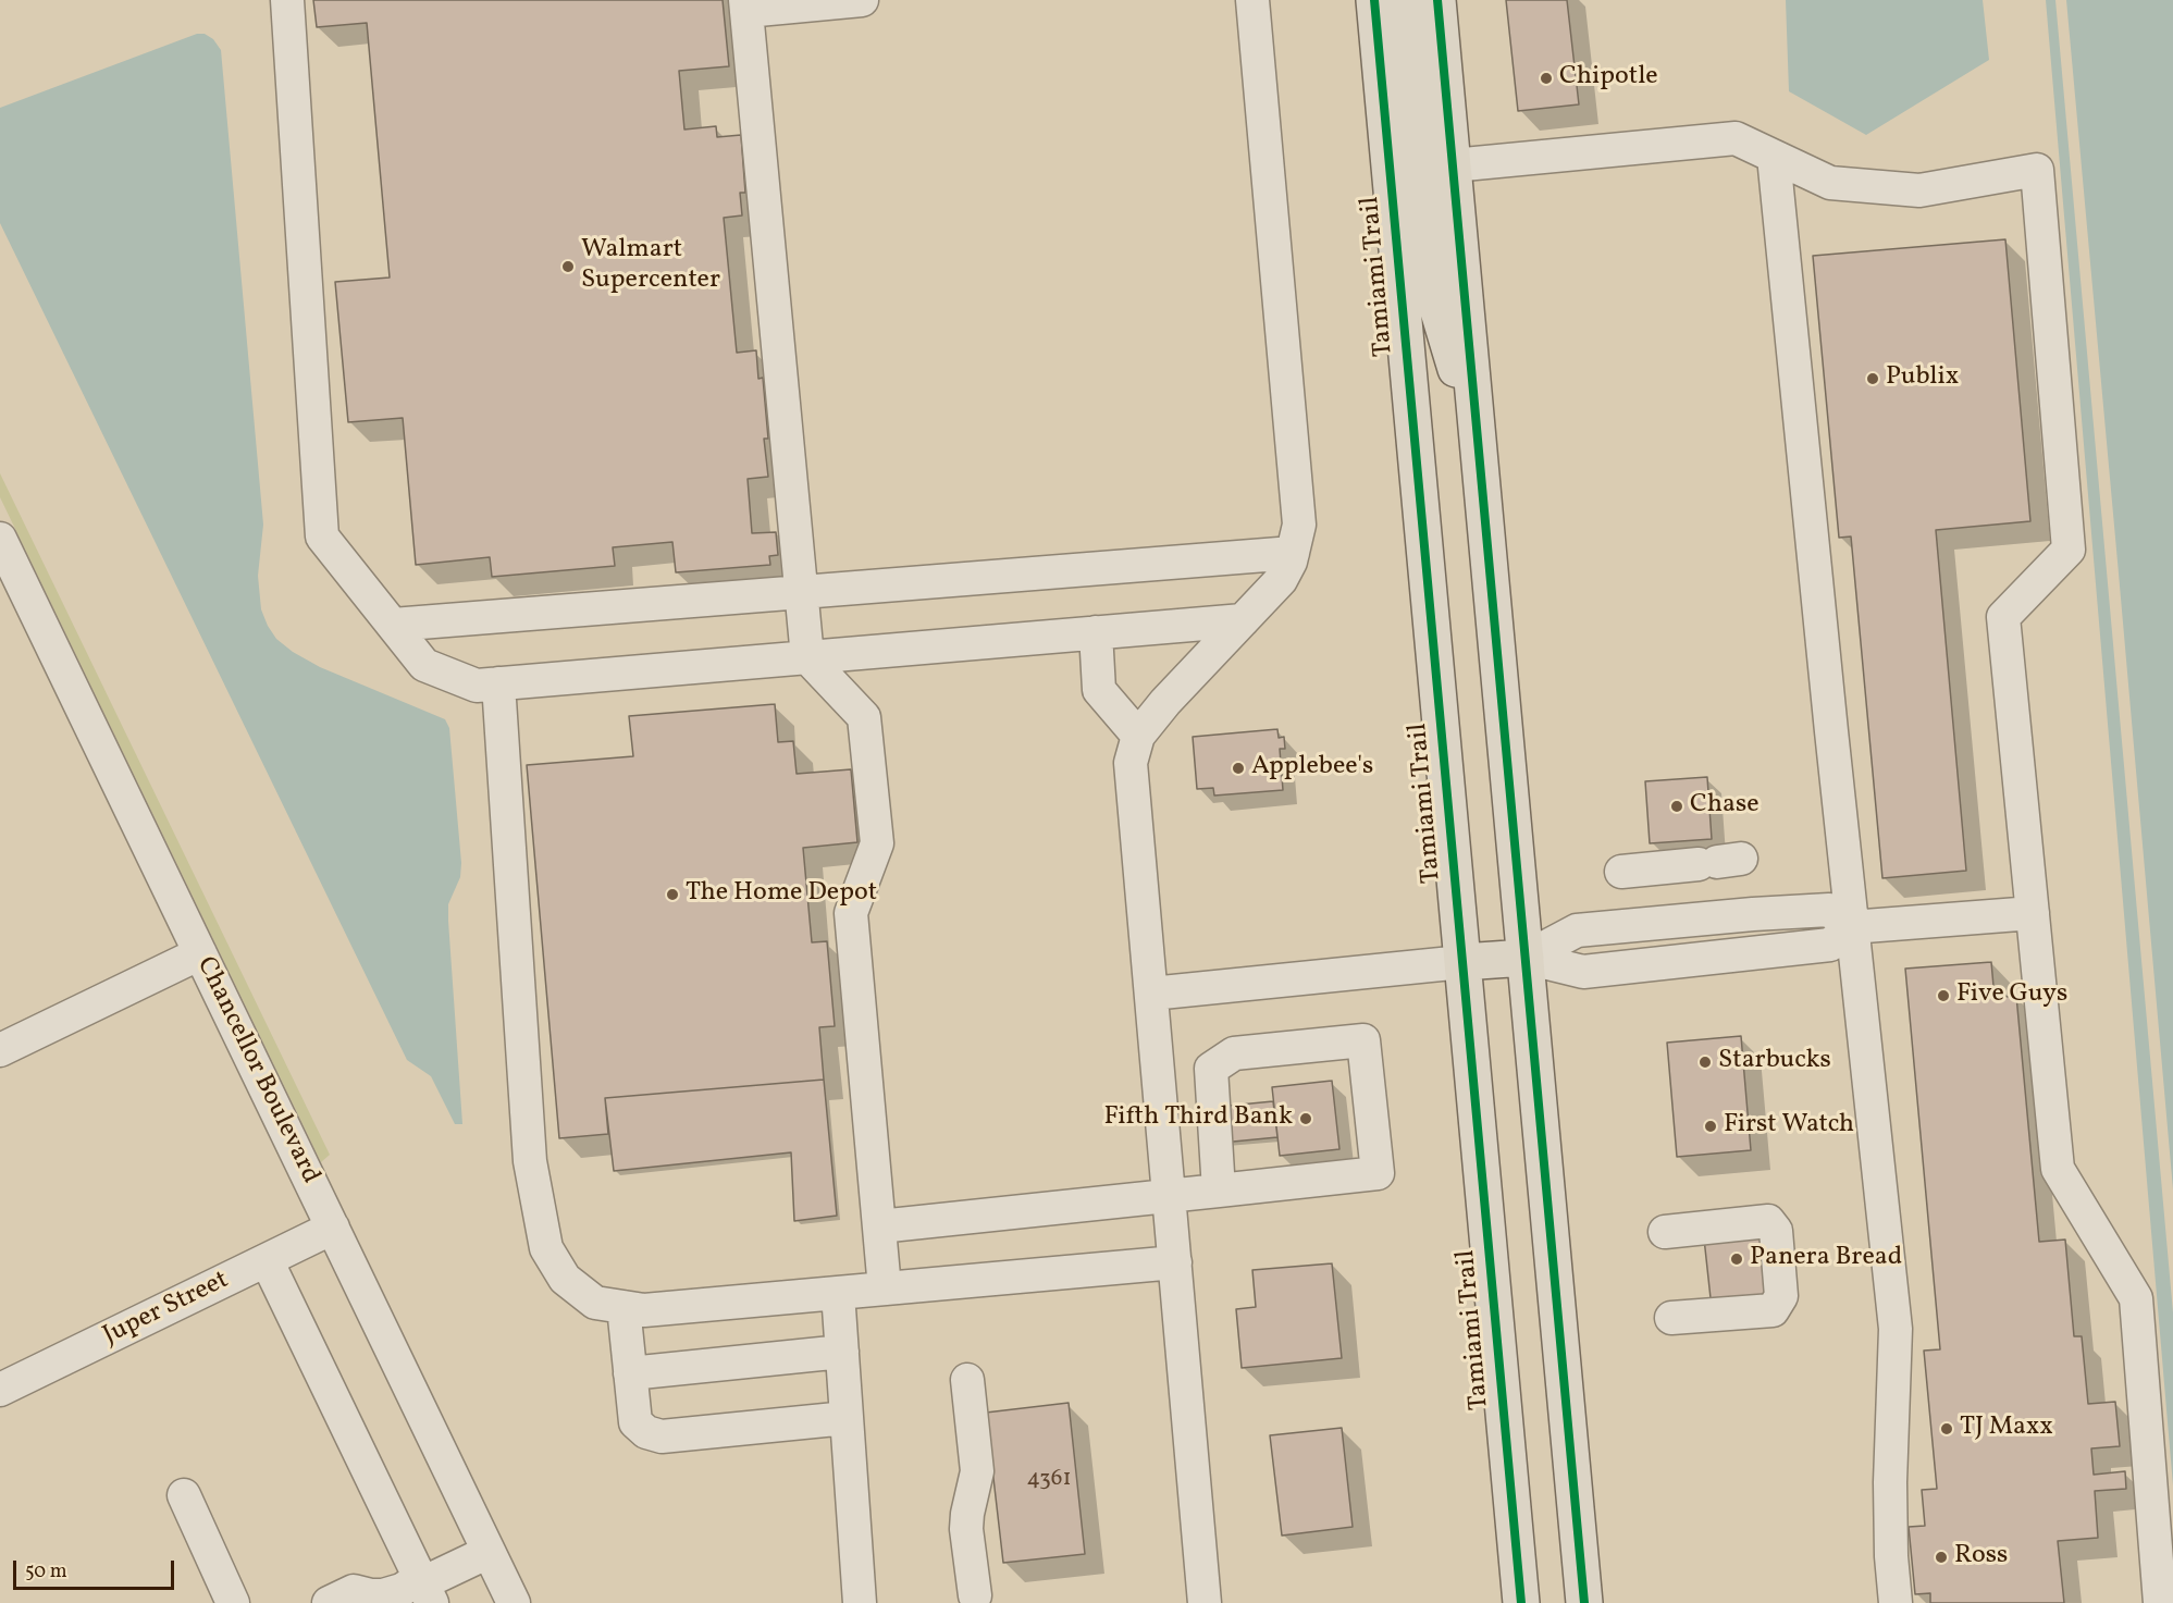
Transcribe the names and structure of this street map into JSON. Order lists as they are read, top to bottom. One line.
{"streets":{"main road":["Tamiami Trail"],"street":["Chancellor Boulevard","Juper Street"]},"crossings":[["Chancellor Boulevard","Juper Street"]],"places":["Chipotle","Walmart Supercenter","Publix","Applebee's","Chase","The Home Depot","Five Guys","Starbucks","Fifth Third Bank","First Watch","Panera Bread","TJ Maxx","Ross"],"house_numbers":["4361"],"scale_bar":"50 m"}
